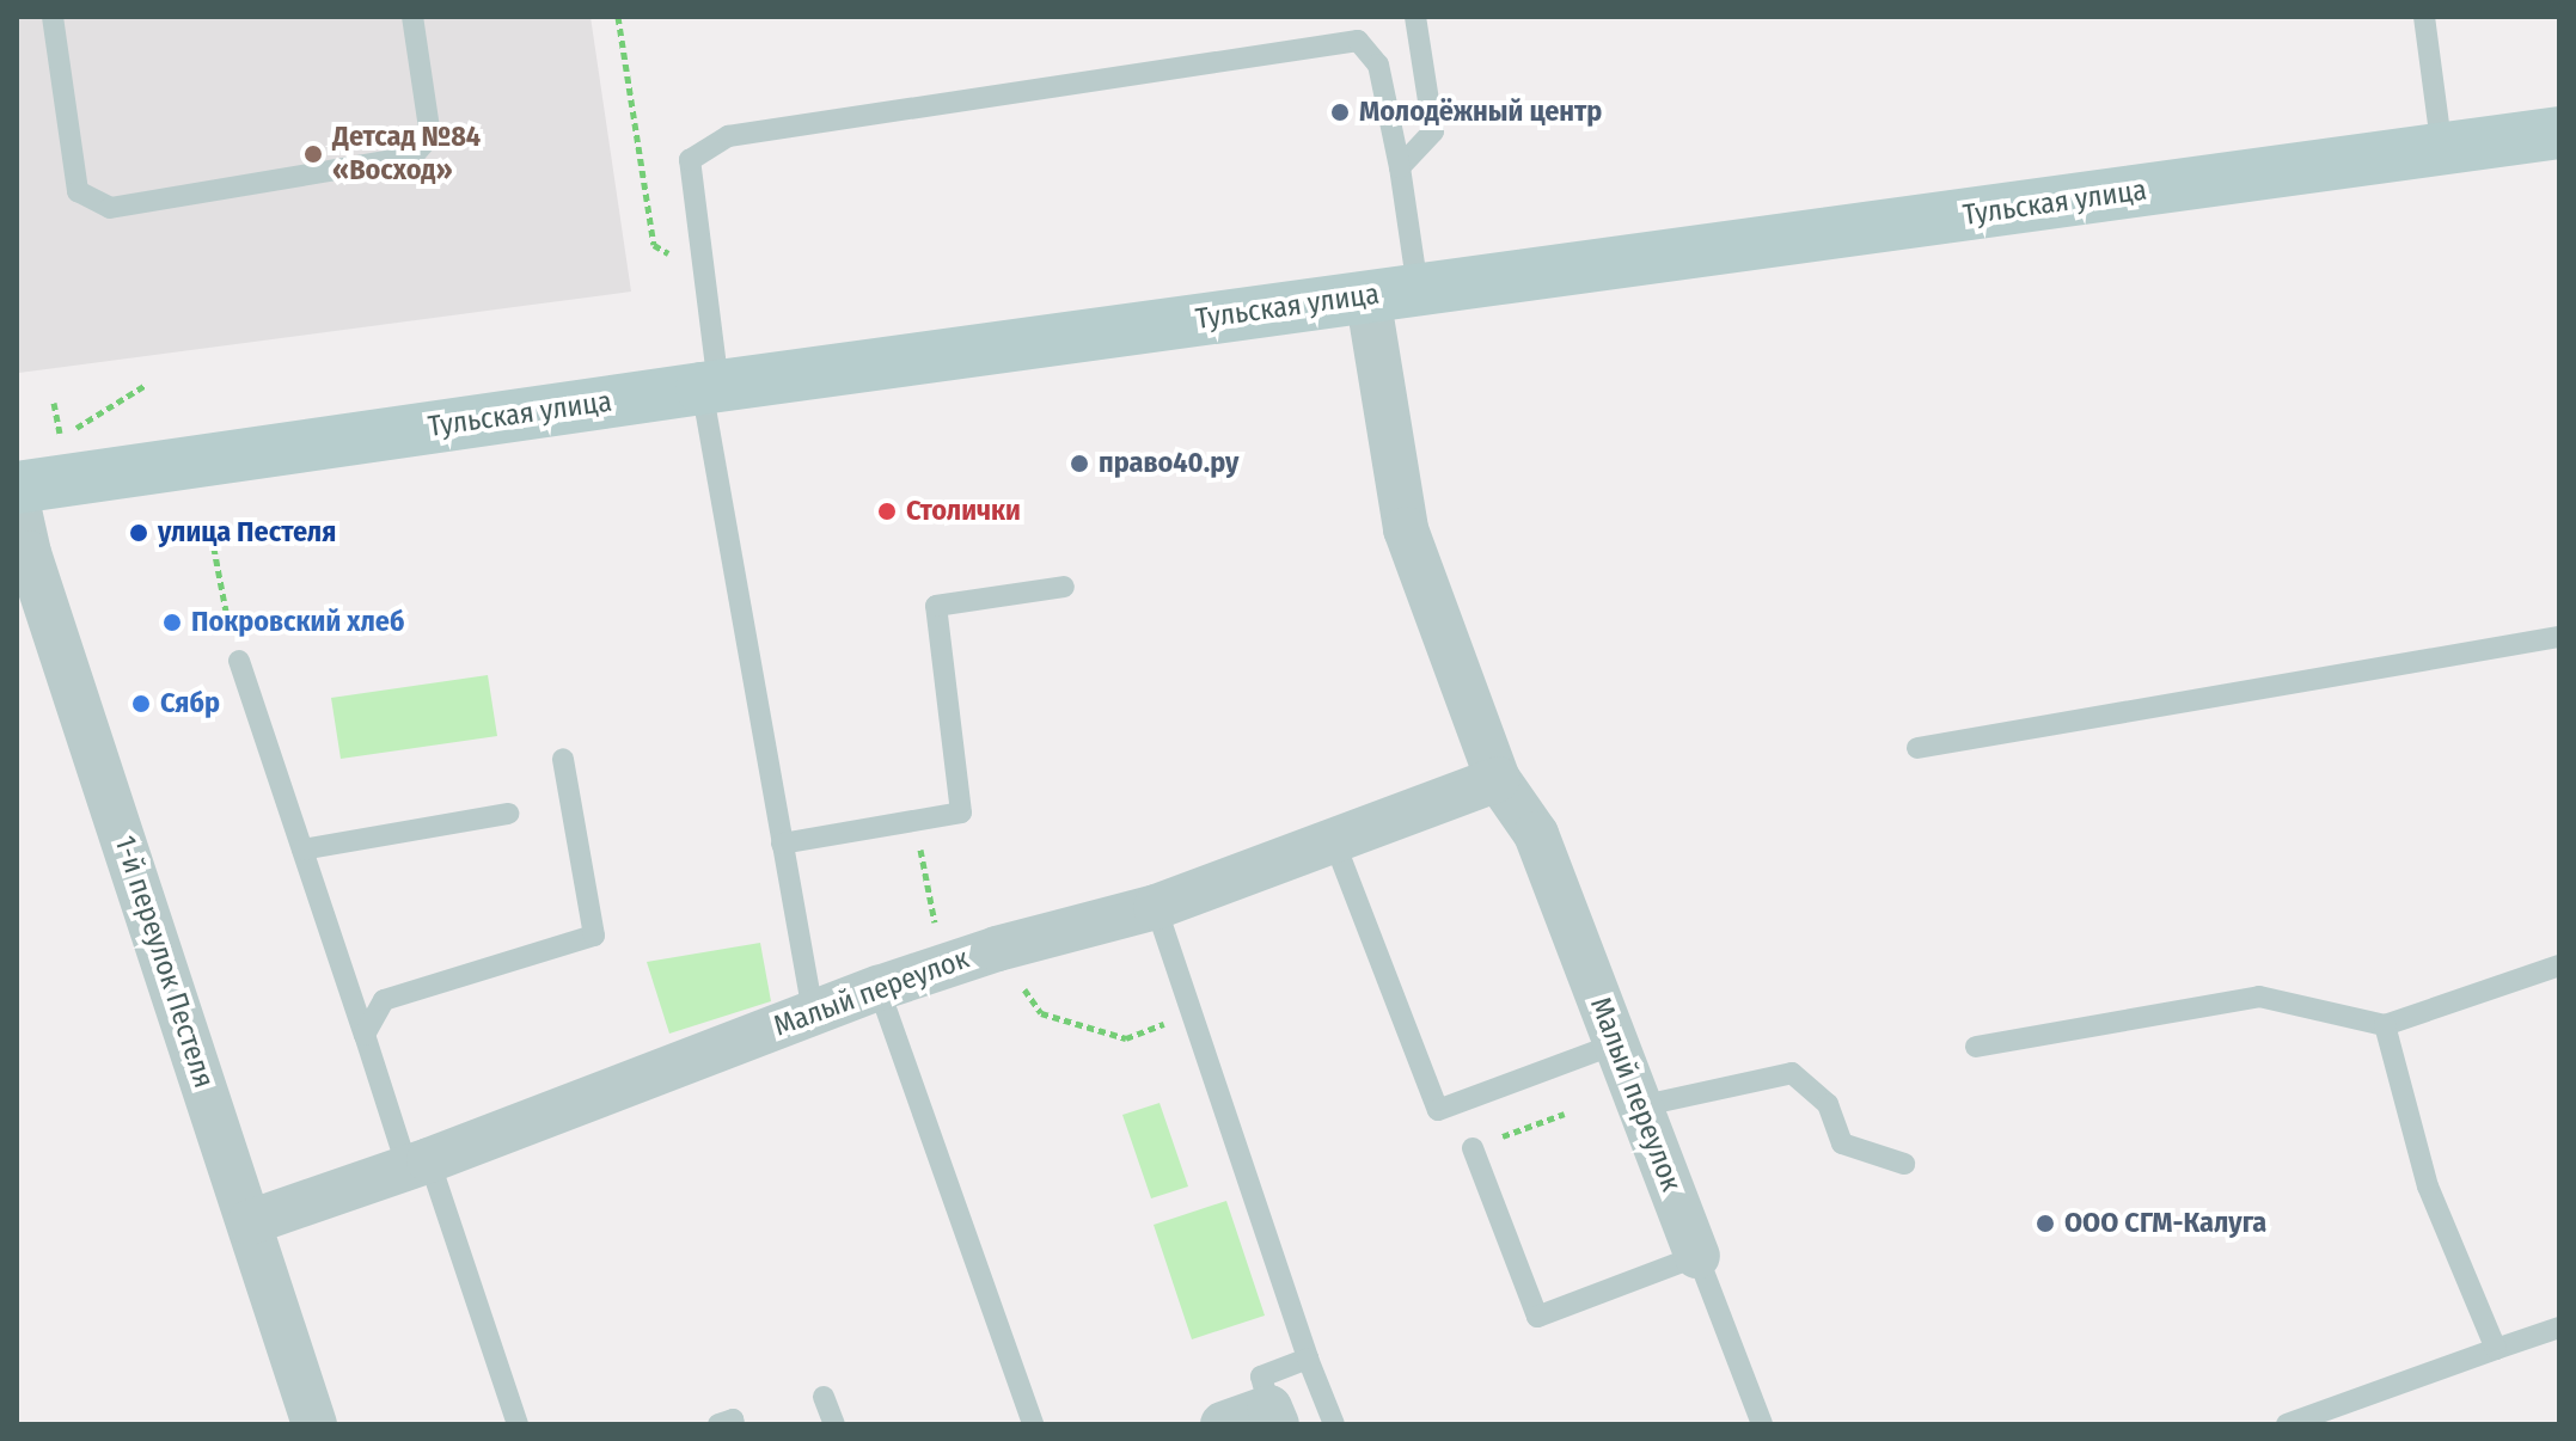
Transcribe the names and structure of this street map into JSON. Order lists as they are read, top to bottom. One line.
{"streets":{"main road":["Тульская улица"],"street":["1-й переулок Пестеля","Малый переулок"]},"crossings":[["Тульская улица","Малый переулок"],["1-й переулок Пестеля","Малый переулок"]],"places":["Молодёжный центр","Детсад №84 «Восход»","право40.ру","Столички","улица Пестеля","Покровский хлеб","Сябр","ООО СГМ-Калуга"]}
